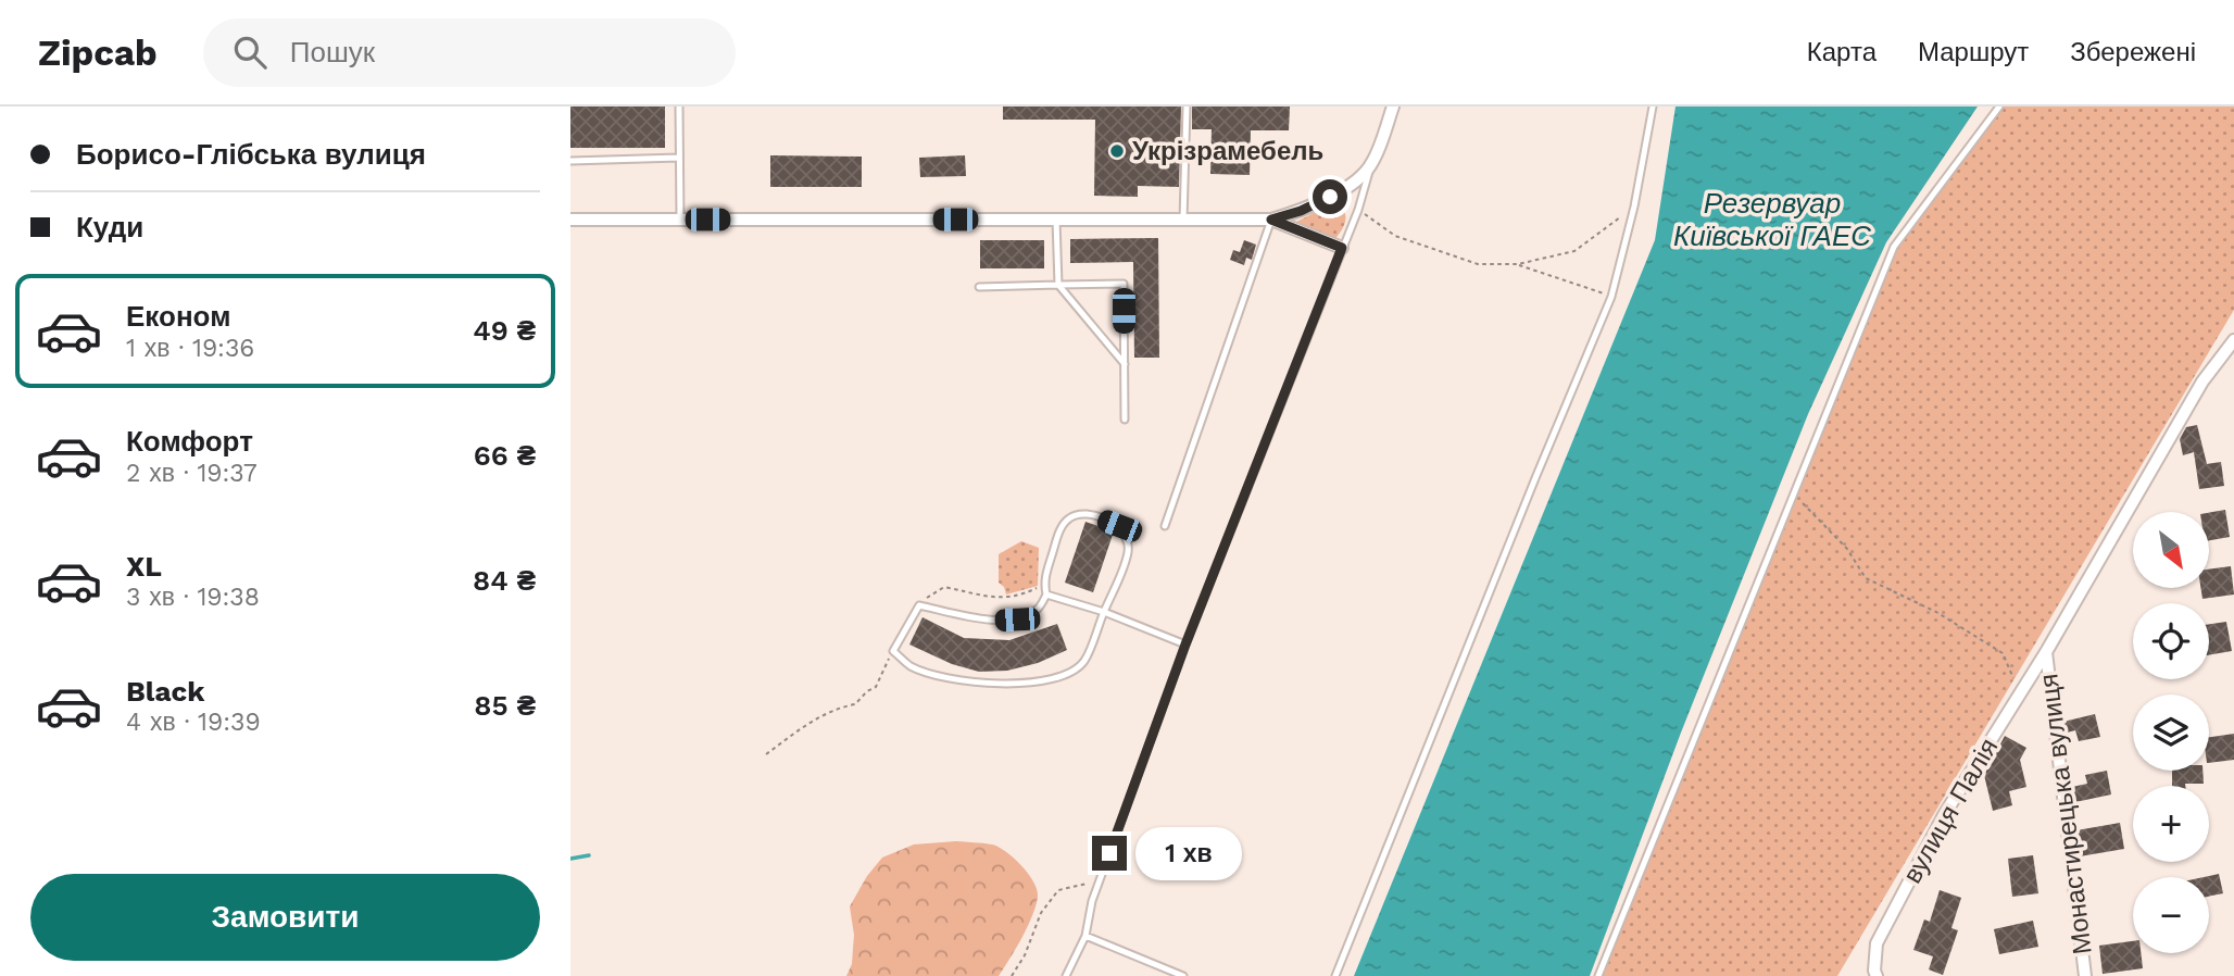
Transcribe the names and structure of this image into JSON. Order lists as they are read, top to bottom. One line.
{"streets":{"street":["вулиця Палія","Монастирецька вулиця"]},"crossings":[["вулиця Палія","Монастирецька вулиця"]],"water":["Резервуар Київської ГАЕС"],"places":["Укрізрамебель"],"north":"bottom right","page":{"header":"Zipcab","search":"Пошук","nav":["Карта","Маршрут","Збережені"],"banner":["Борисо-Глібська вулиця","Куди"],"list":[{"name":"Економ","note":"1 хв · 19:36","value":"49 ₴"},{"name":"Комфорт","note":"2 хв · 19:37","value":"66 ₴"},{"name":"XL","note":"3 хв · 19:38","value":"84 ₴"},{"name":"Black","note":"4 хв · 19:39","value":"85 ₴"}],"map_buttons":["+","−"],"bubble":"1 хв","buttons":"Замовити"}}
